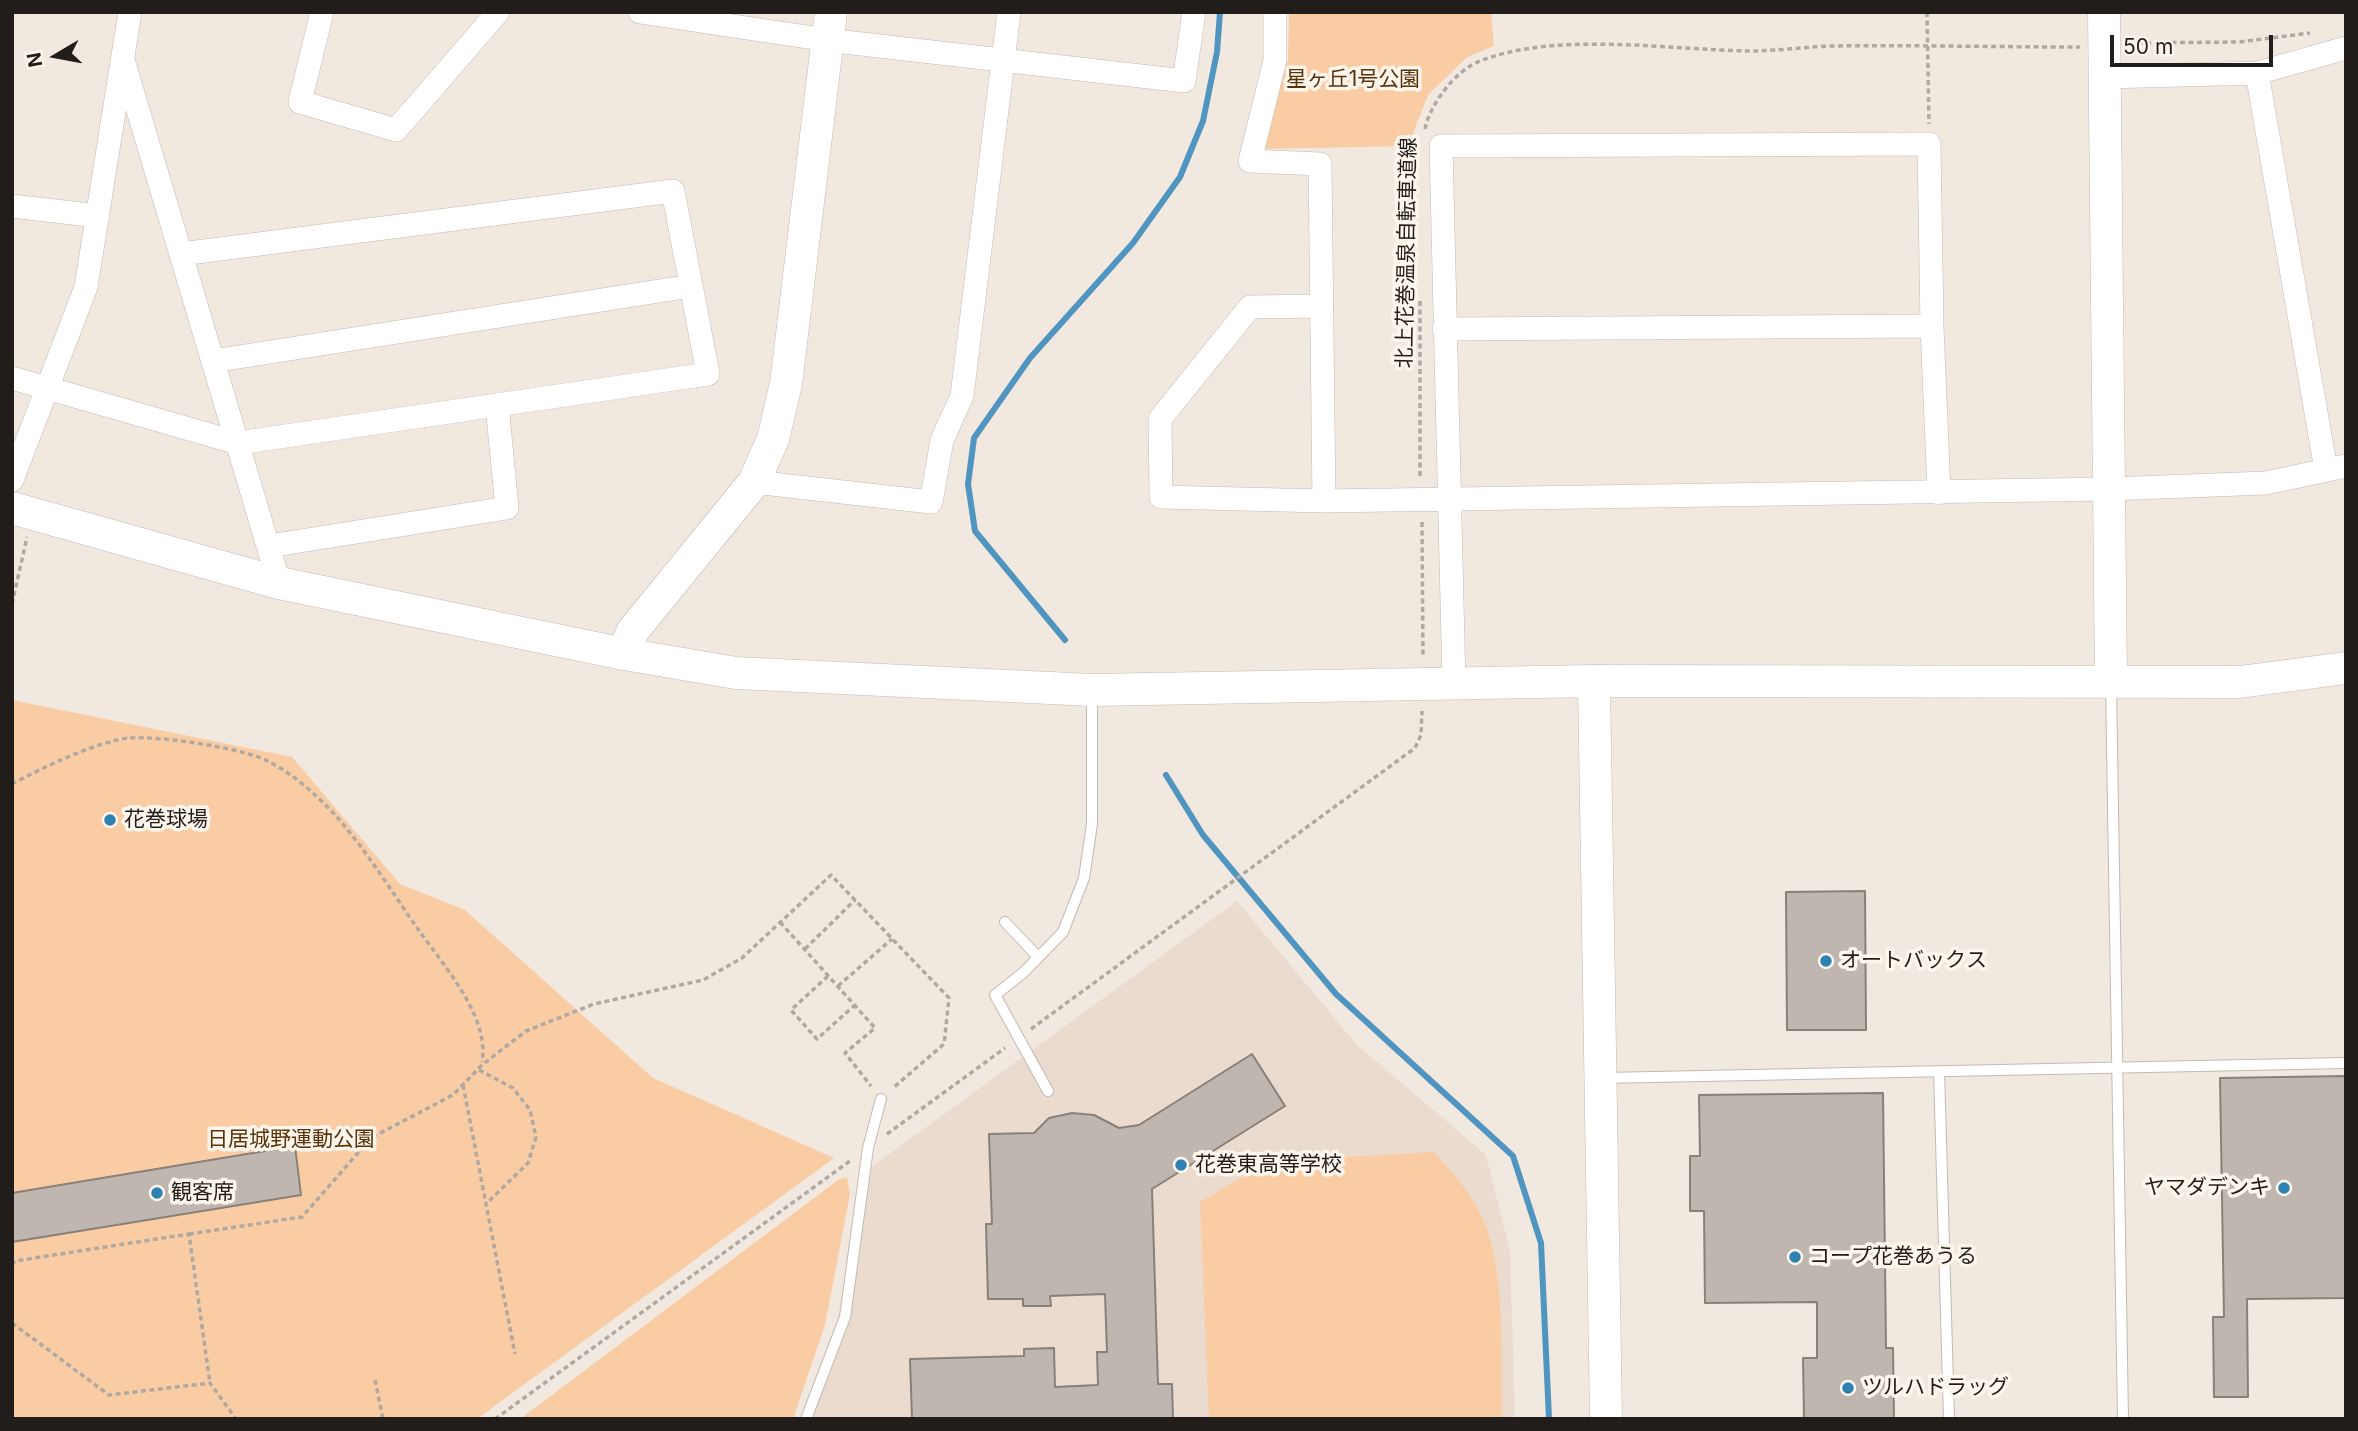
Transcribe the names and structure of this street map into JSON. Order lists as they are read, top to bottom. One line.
{"streets":{"path":["北上花巻温泉自転車道線"]},"parks":["星ヶ丘1号公園","日居城野運動公園"],"places":["花巻球場","オートバックス","花巻東高等学校","ヤマダデンキ","観客席","コープ花巻あうる","ツルハドラッグ"],"scale_bar":"50 m","north":"left"}
